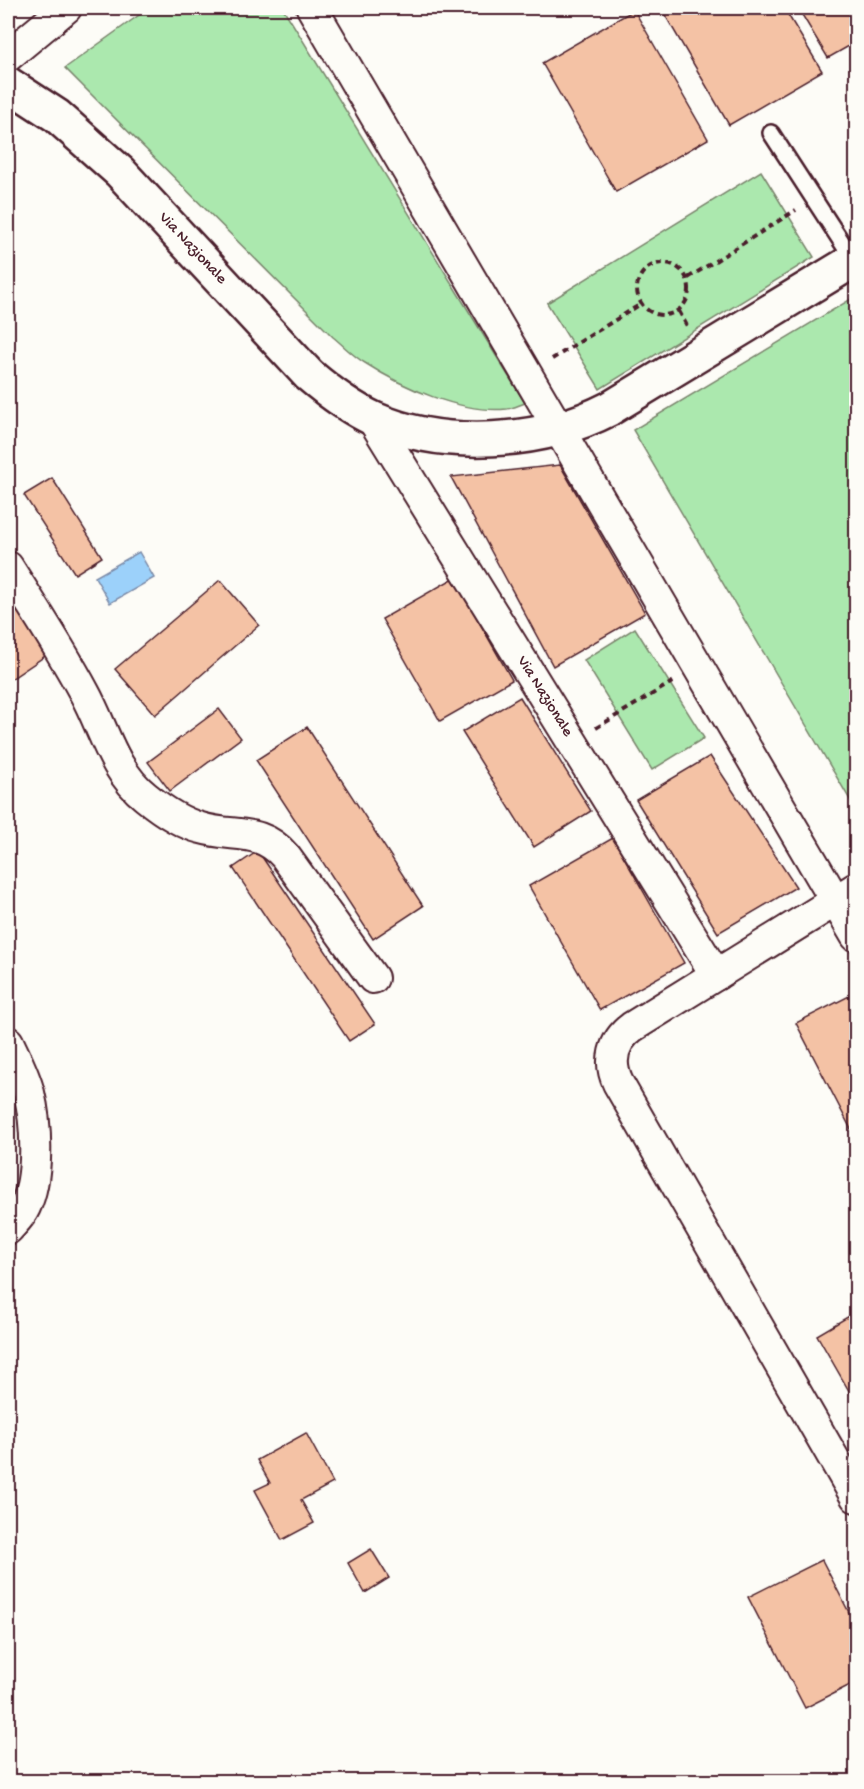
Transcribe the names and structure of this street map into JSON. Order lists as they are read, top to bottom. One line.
{"streets":{"street":["Via Nazionale"]}}
